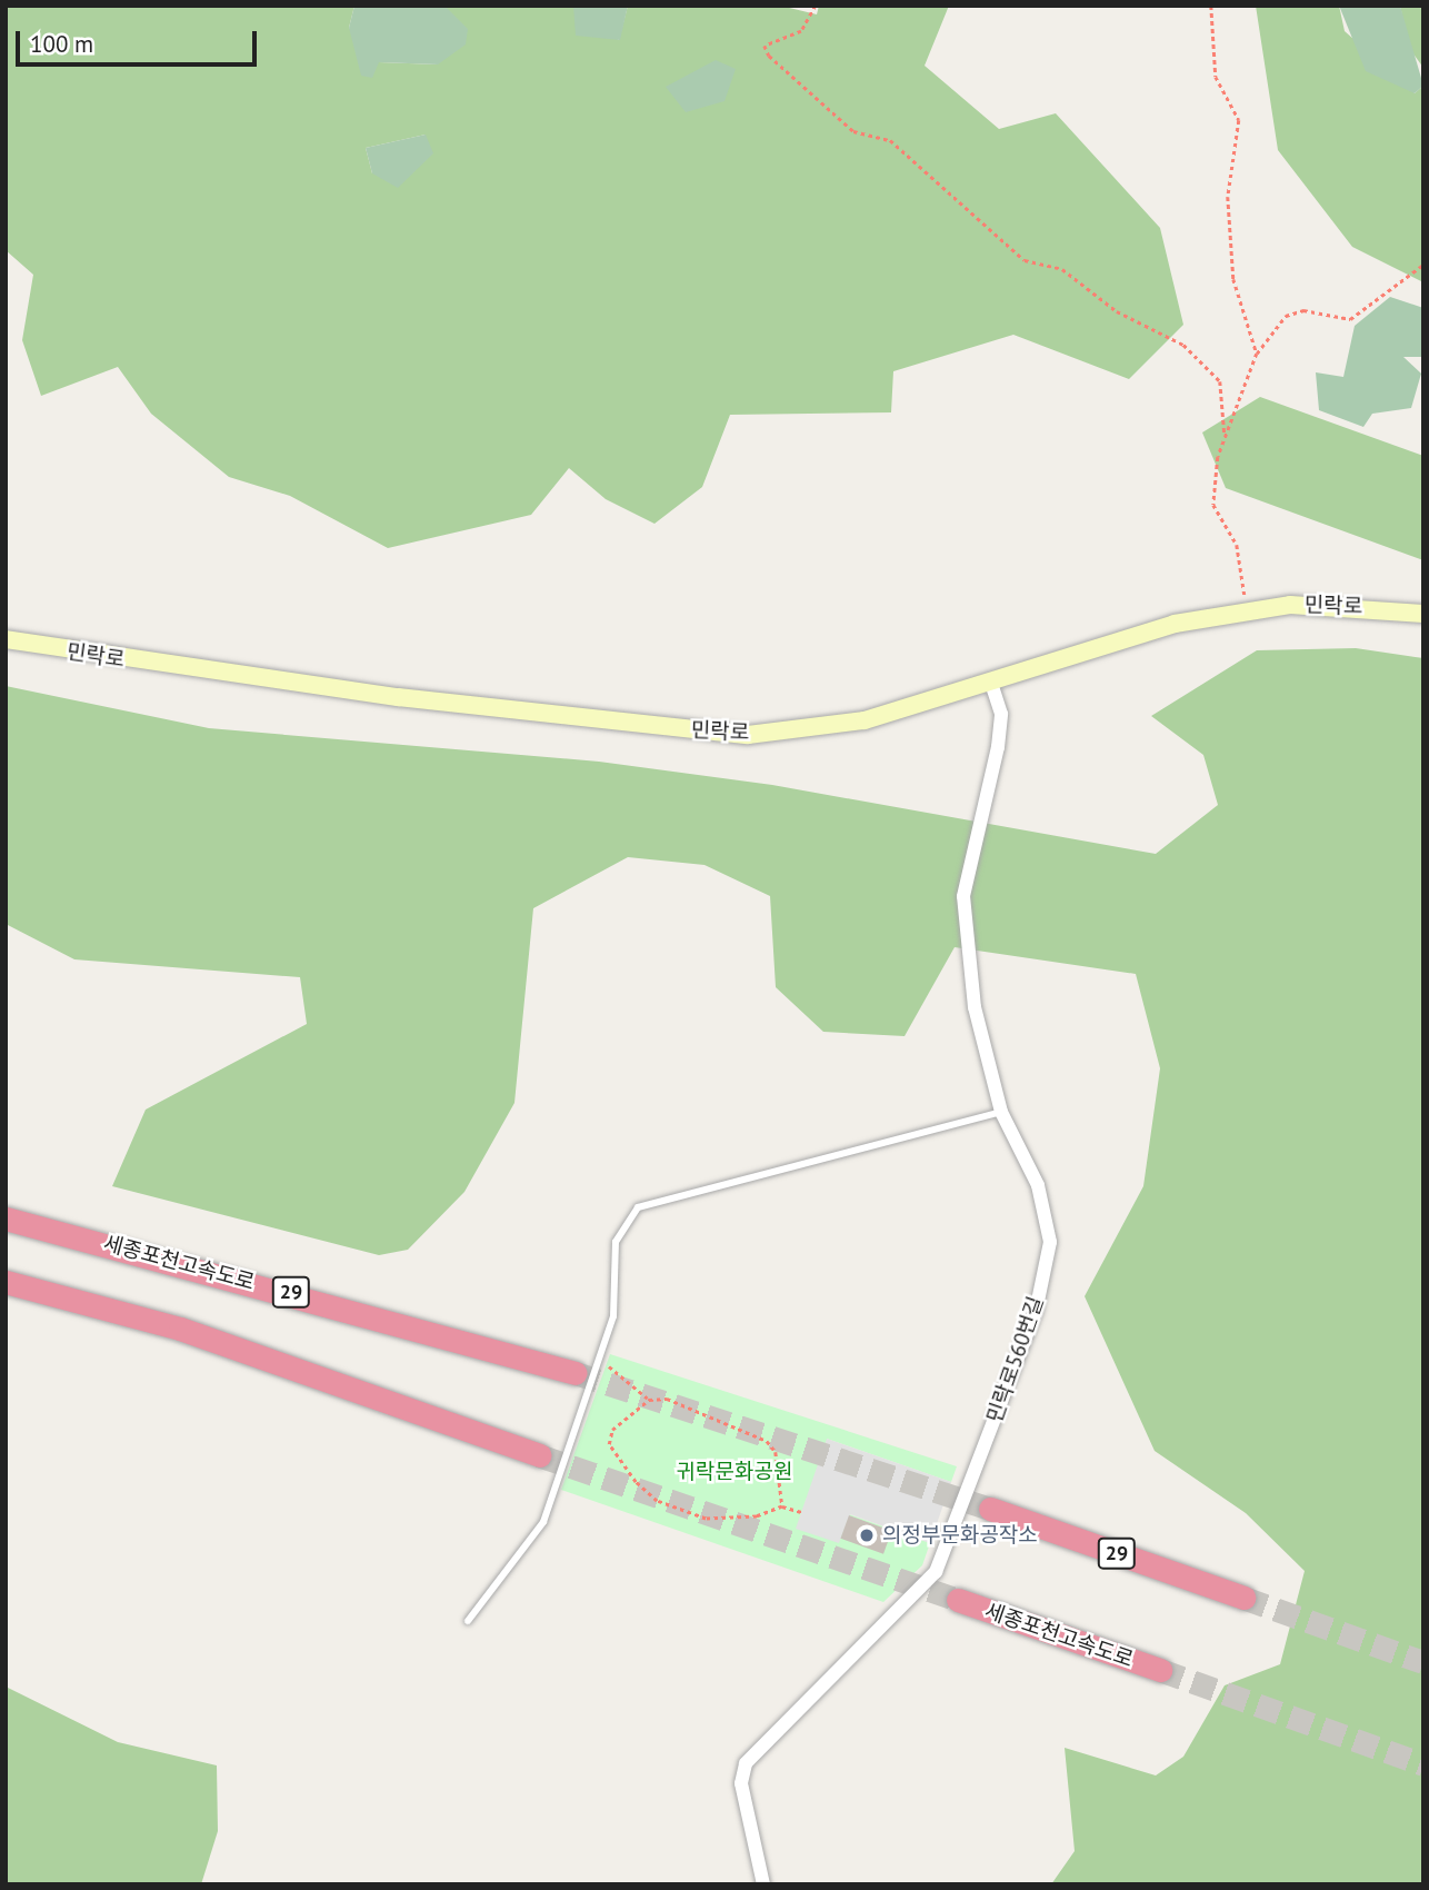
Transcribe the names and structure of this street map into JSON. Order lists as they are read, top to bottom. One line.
{"streets":{"highway":["세종포천고속도로","29"],"main road":["민락로"],"street":["민락로560번길"]},"crossings":[["민락로","민락로560번길"]],"parks":["귀락문화공원"],"places":["의정부문화공작소"],"scale_bar":"100 m"}
